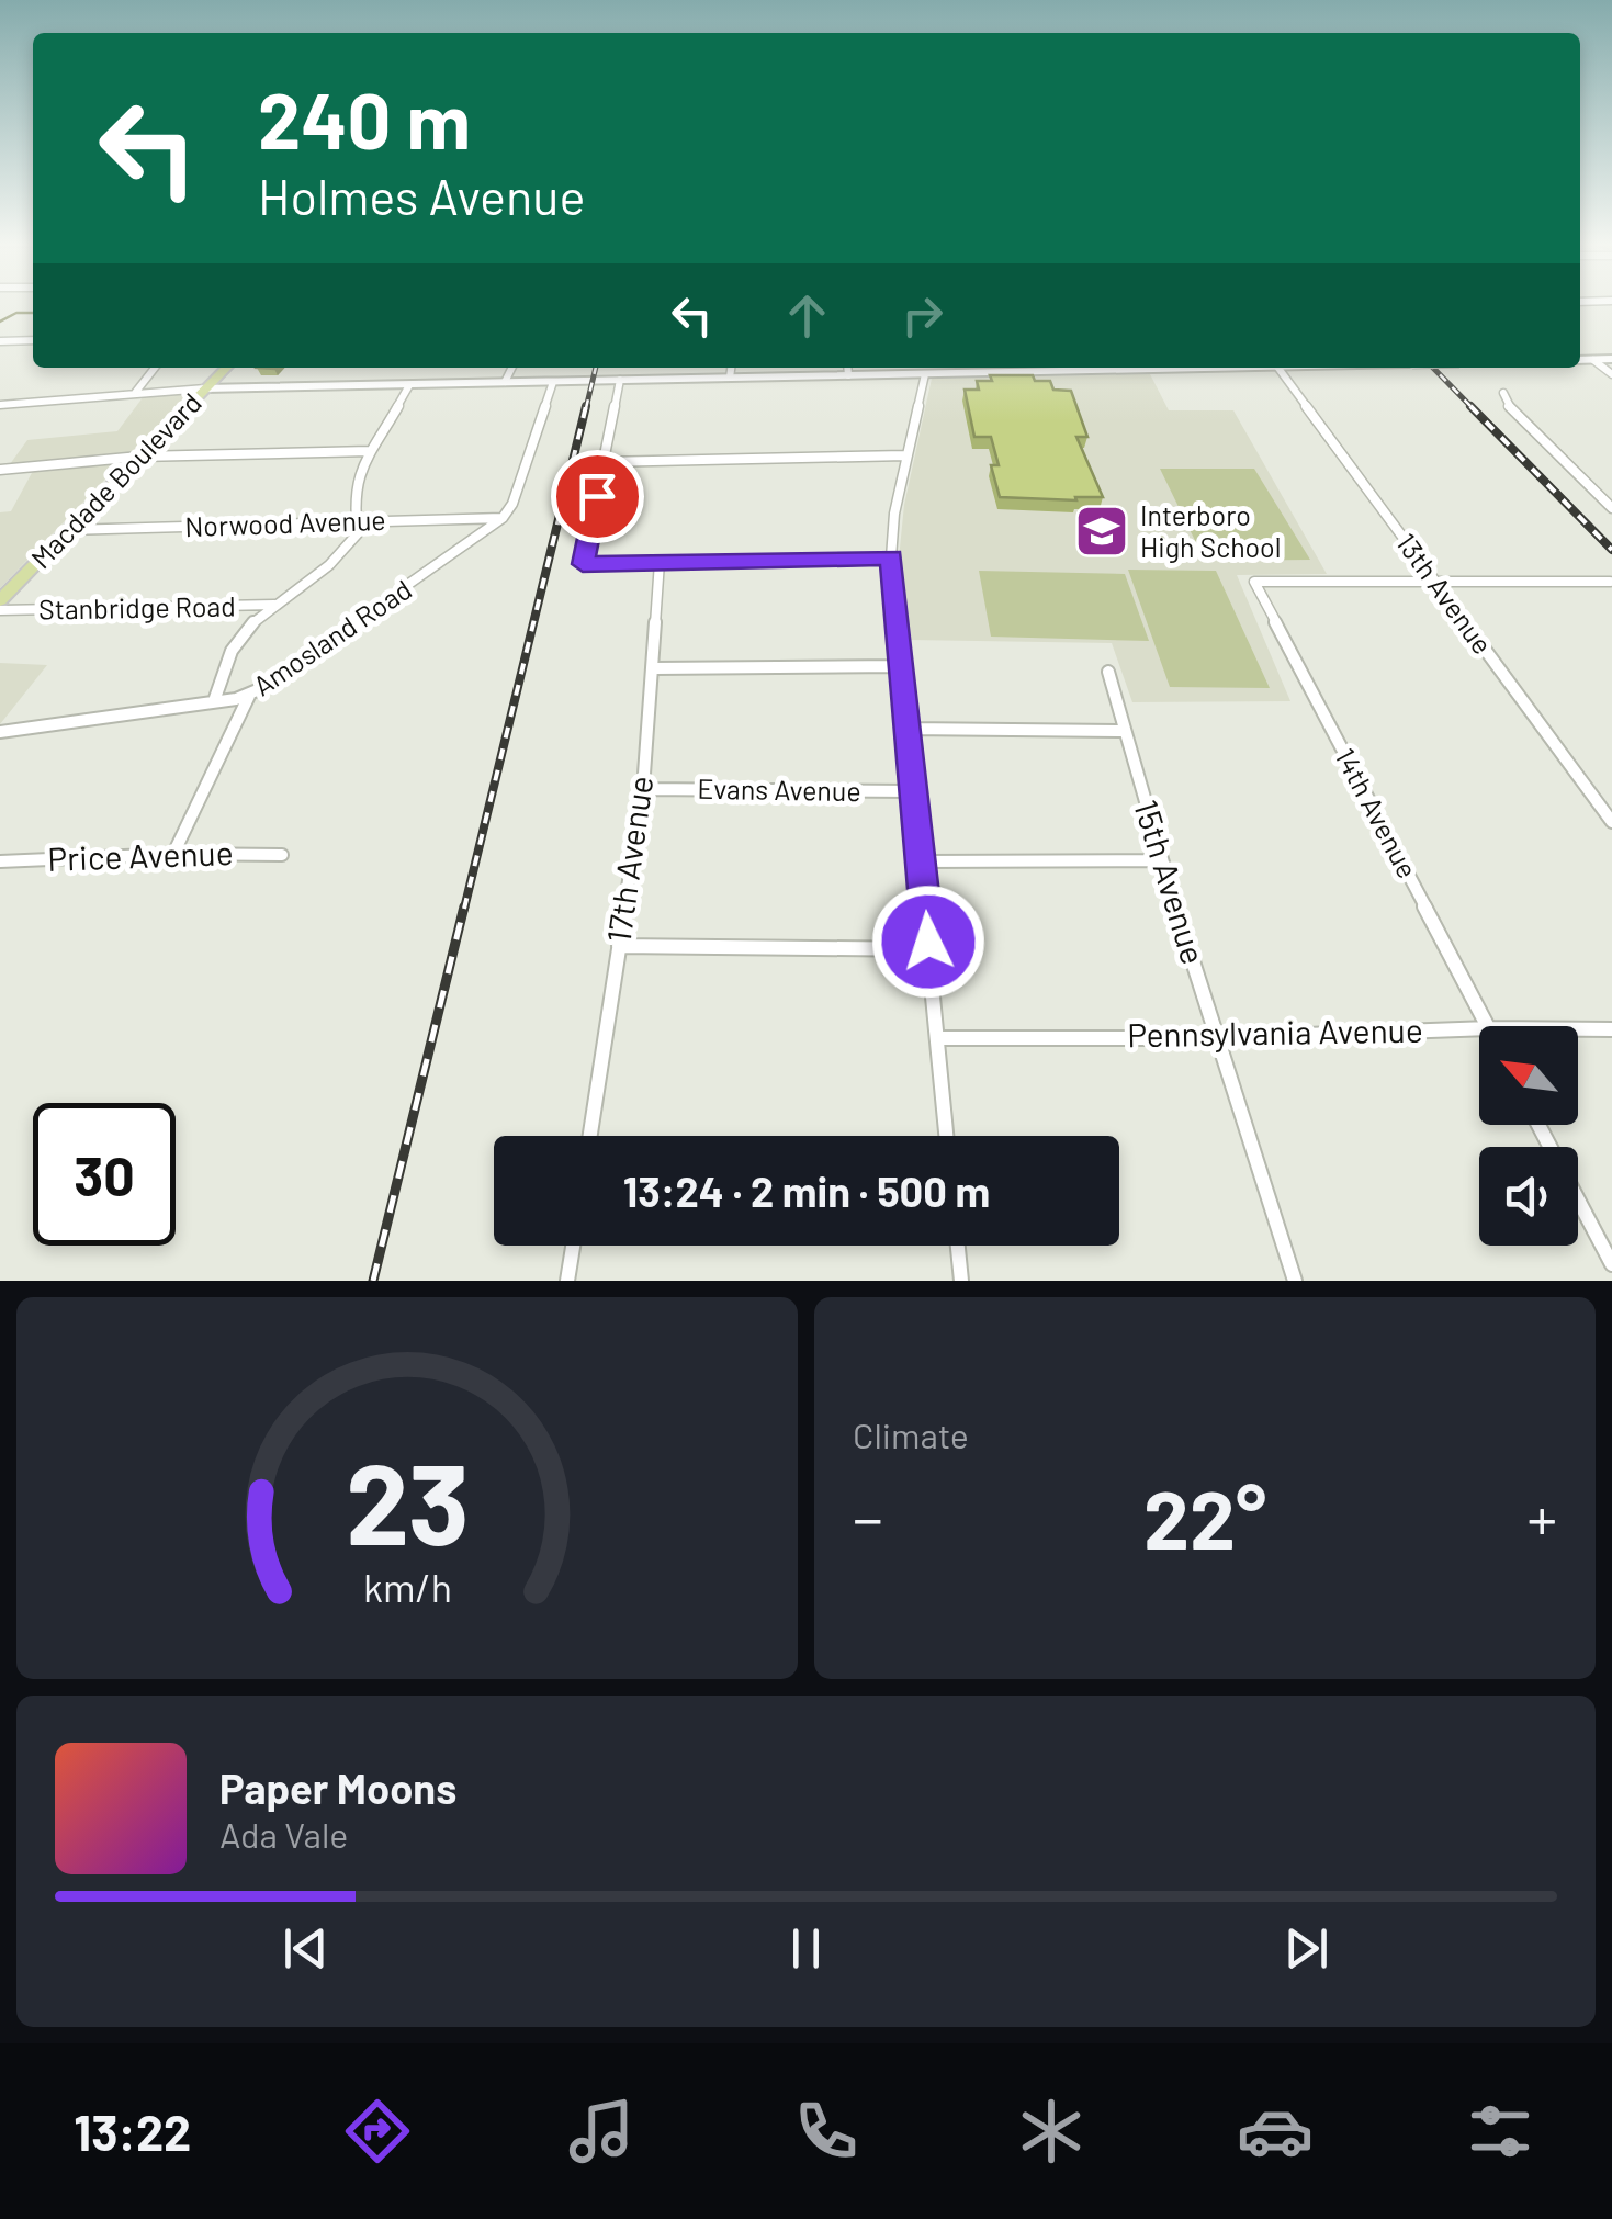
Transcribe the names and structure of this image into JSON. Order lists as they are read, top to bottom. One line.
{"streets":{"main road":["Macdade Boulevard"],"street":["Norwood Avenue","13th Avenue","Stanbridge Road","Amosland Road","Evans Avenue","14th Avenue","Price Avenue","17th Avenue","15th Avenue","Pennsylvania Avenue"]},"crossings":[["Macdade Boulevard","Norwood Avenue"],["Norwood Avenue","Amosland Road"],["13th Avenue","14th Avenue"],["Evans Avenue","17th Avenue"],["15th Avenue","Pennsylvania Avenue"]],"places":{"school or university":["Interboro High School"]},"north":"top left","page":{"turn":["240 m","Holmes Avenue"],"limit":"30","trip":"13:24 · 2 min · 500 m","tile":"Climate","heat":["−","22°","+"],"song":["Paper Moons","Ada Vale"],"tabs":"13:22","gauge":["23","km/h"]}}
